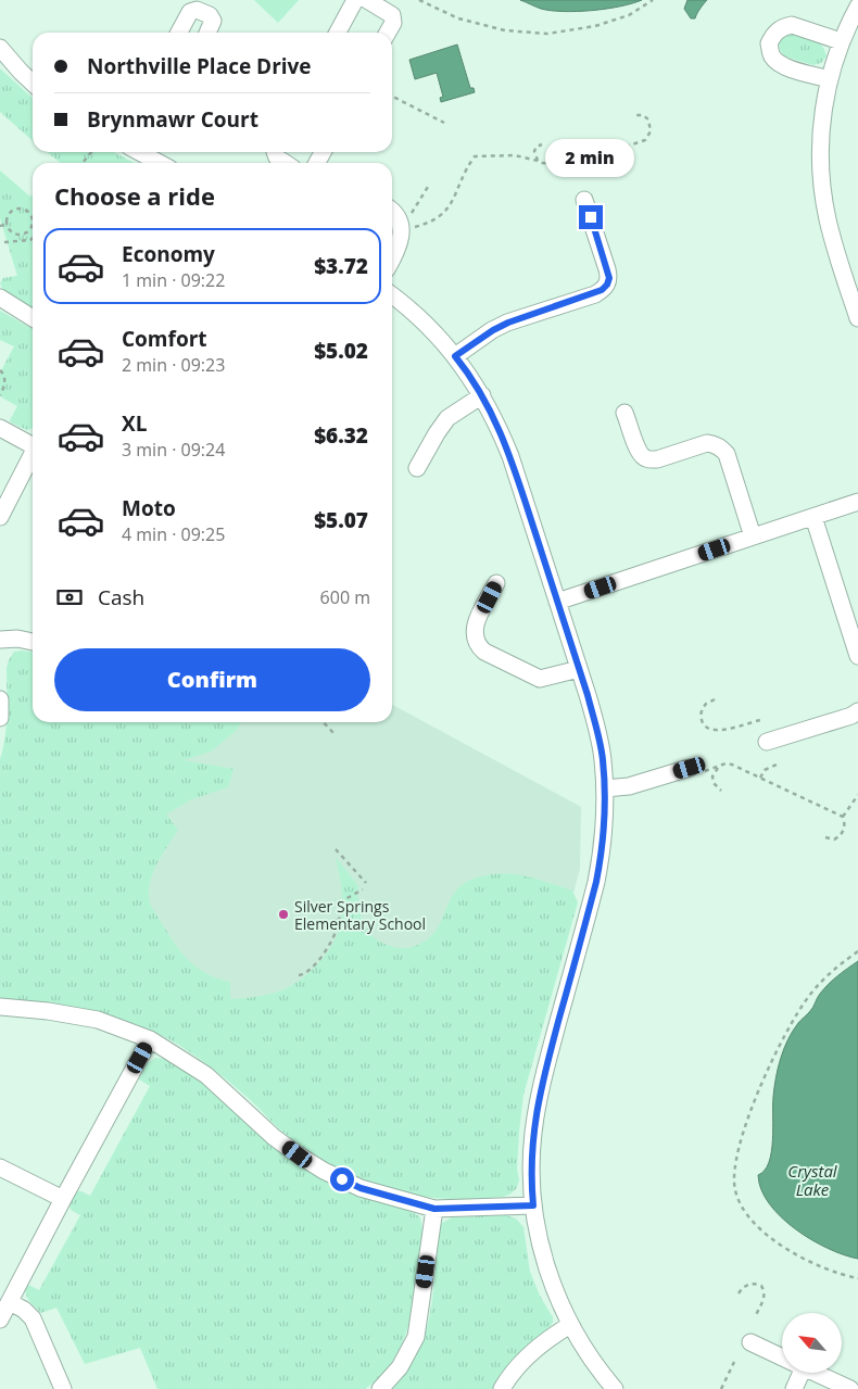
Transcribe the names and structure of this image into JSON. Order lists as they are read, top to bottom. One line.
{"water":["Crystal Lake"],"places":["Silver Springs Elementary School"],"north":"top left","page":{"banner":["Northville Place Drive","Brynmawr Court"],"bubble":"2 min","heading":"Choose a ride","list":[{"name":"Economy","note":"1 min · 09:22","value":"$3.72"},{"name":"Comfort","note":"2 min · 09:23","value":"$5.02"},{"name":"XL","note":"3 min · 09:24","value":"$6.32"},{"name":"Moto","note":"4 min · 09:25","value":"$5.07"}],"pay":["Cash","600 m"],"buttons":"Confirm"}}
